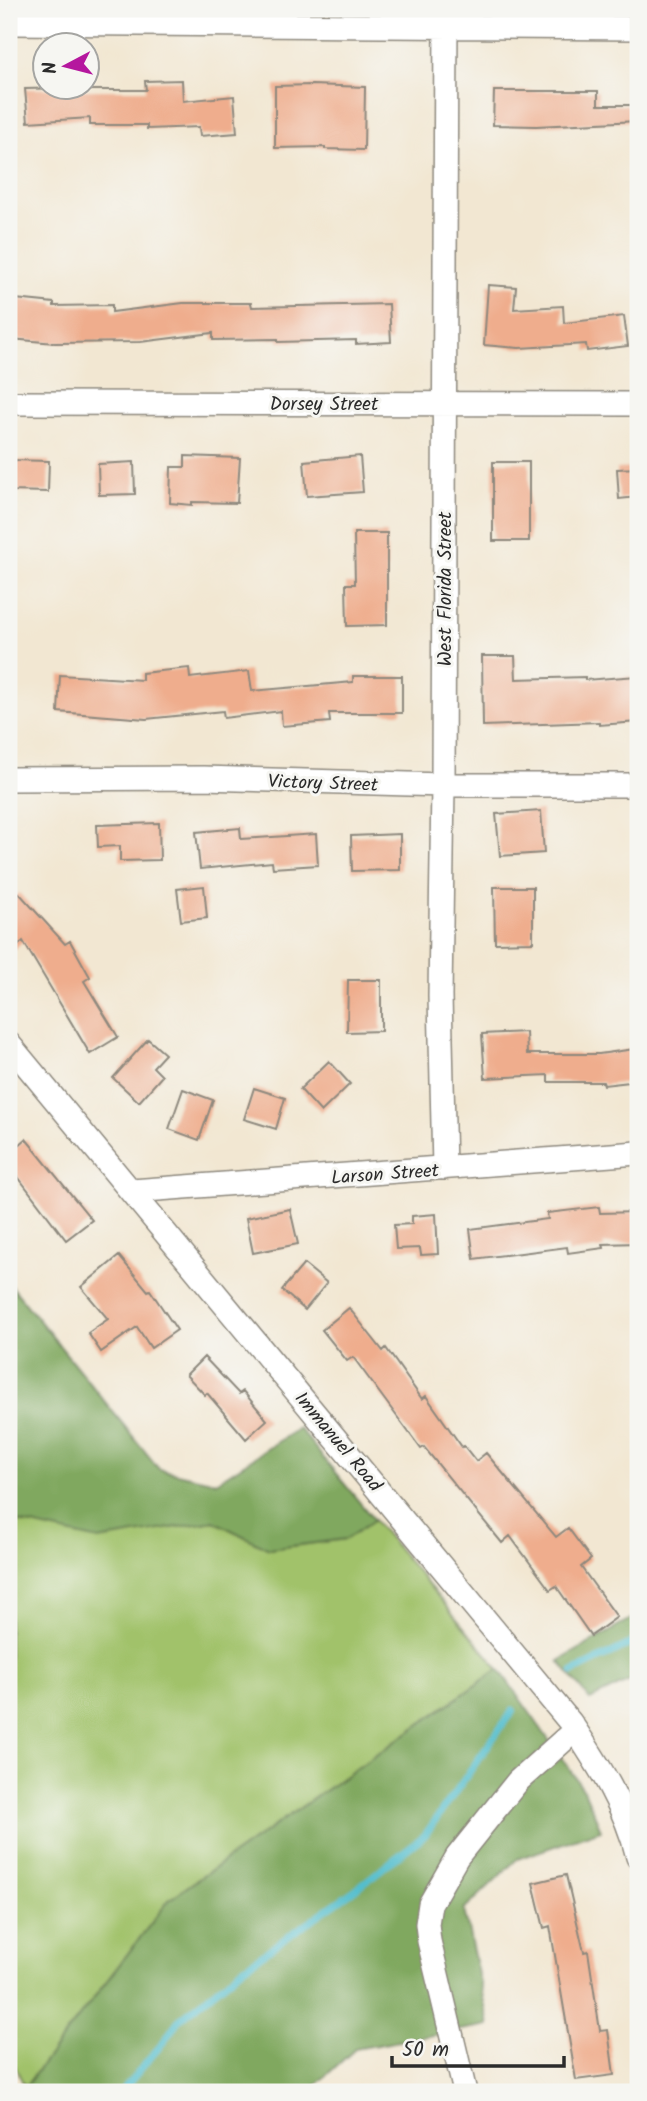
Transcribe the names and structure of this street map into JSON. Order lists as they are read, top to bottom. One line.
{"streets":{"street":["Dorsey Street","West Florida Street","Victory Street","Larson Street","Immanuel Road"]},"crossings":[["Dorsey Street","West Florida Street"],["West Florida Street","Victory Street"],["West Florida Street","Larson Street"],["Larson Street","Immanuel Road"]],"scale_bar":"50 m","north":"left"}
